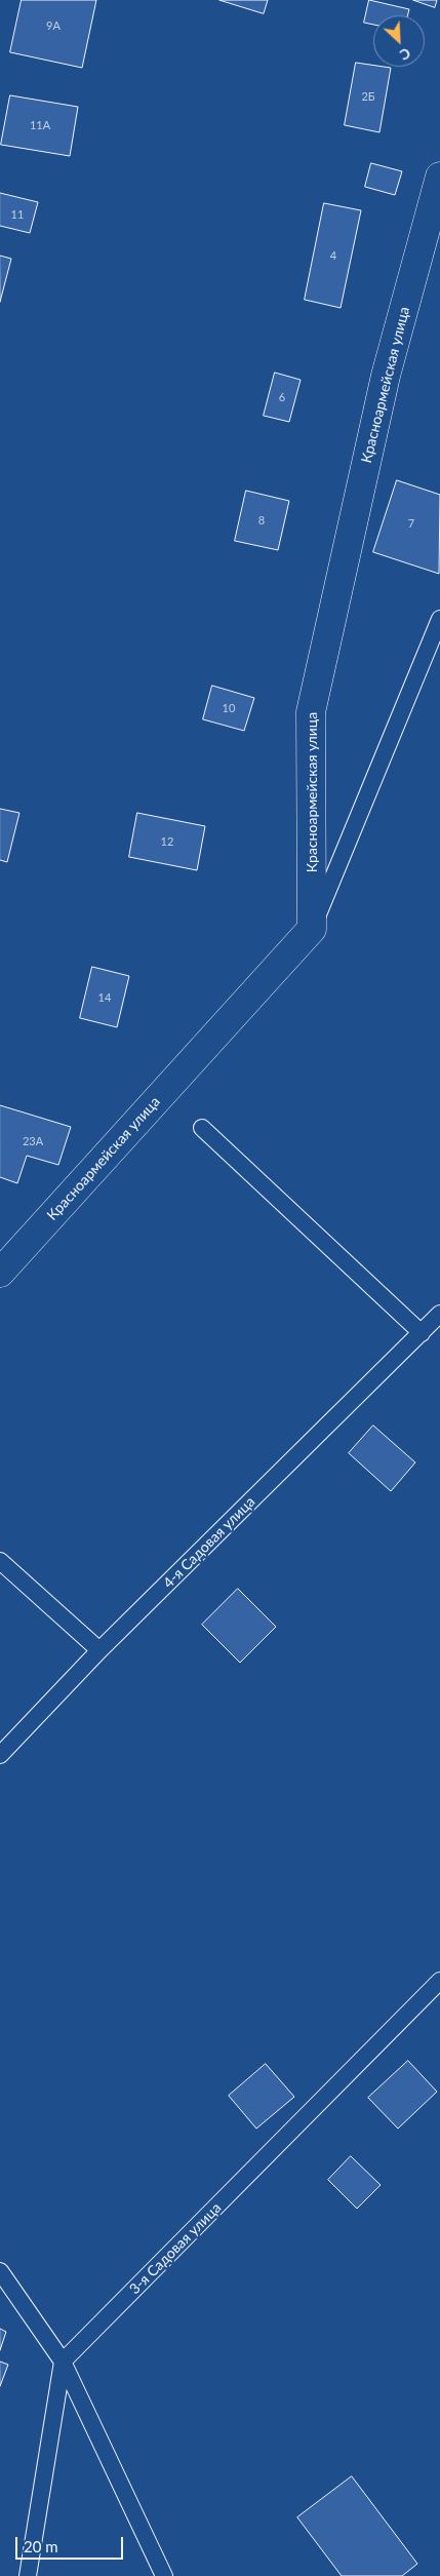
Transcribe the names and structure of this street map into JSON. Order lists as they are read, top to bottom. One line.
{"streets":{"street":["Красноармейская улица"],"lane":["4-я Садовая улица","3-я Садовая улица"]},"house_numbers":["9А","2Б","11А","11","4","6","8","7","10","12","14","23А"],"scale_bar":"20 m","north":"bottom right"}
